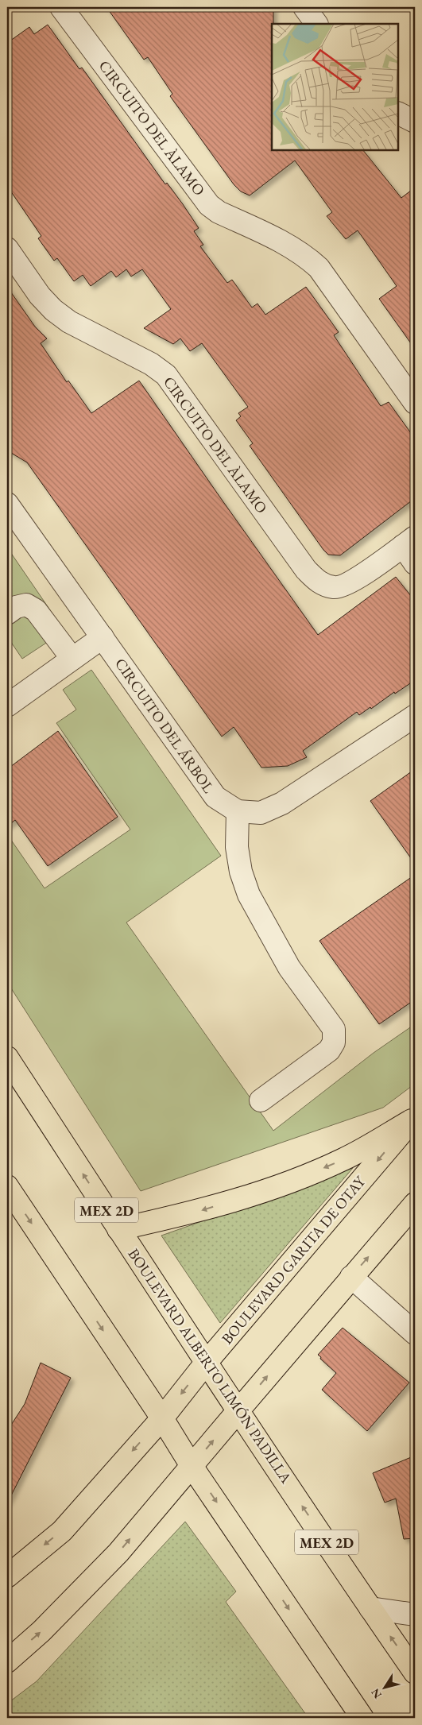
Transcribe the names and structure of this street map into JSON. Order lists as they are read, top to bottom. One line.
{"streets":{"main road":["MEX 2D","BOULEVARD GARITA DE OTAY","BOULEVARD ALBERTO LIMÓN PADILLA"],"street":["CIRCUITO DEL ÀLAMO","CIRCUITO DEL ÁRBOL"]},"crossings":[["BOULEVARD GARITA DE OTAY","BOULEVARD ALBERTO LIMÓN PADILLA"]],"north":"bottom left"}
